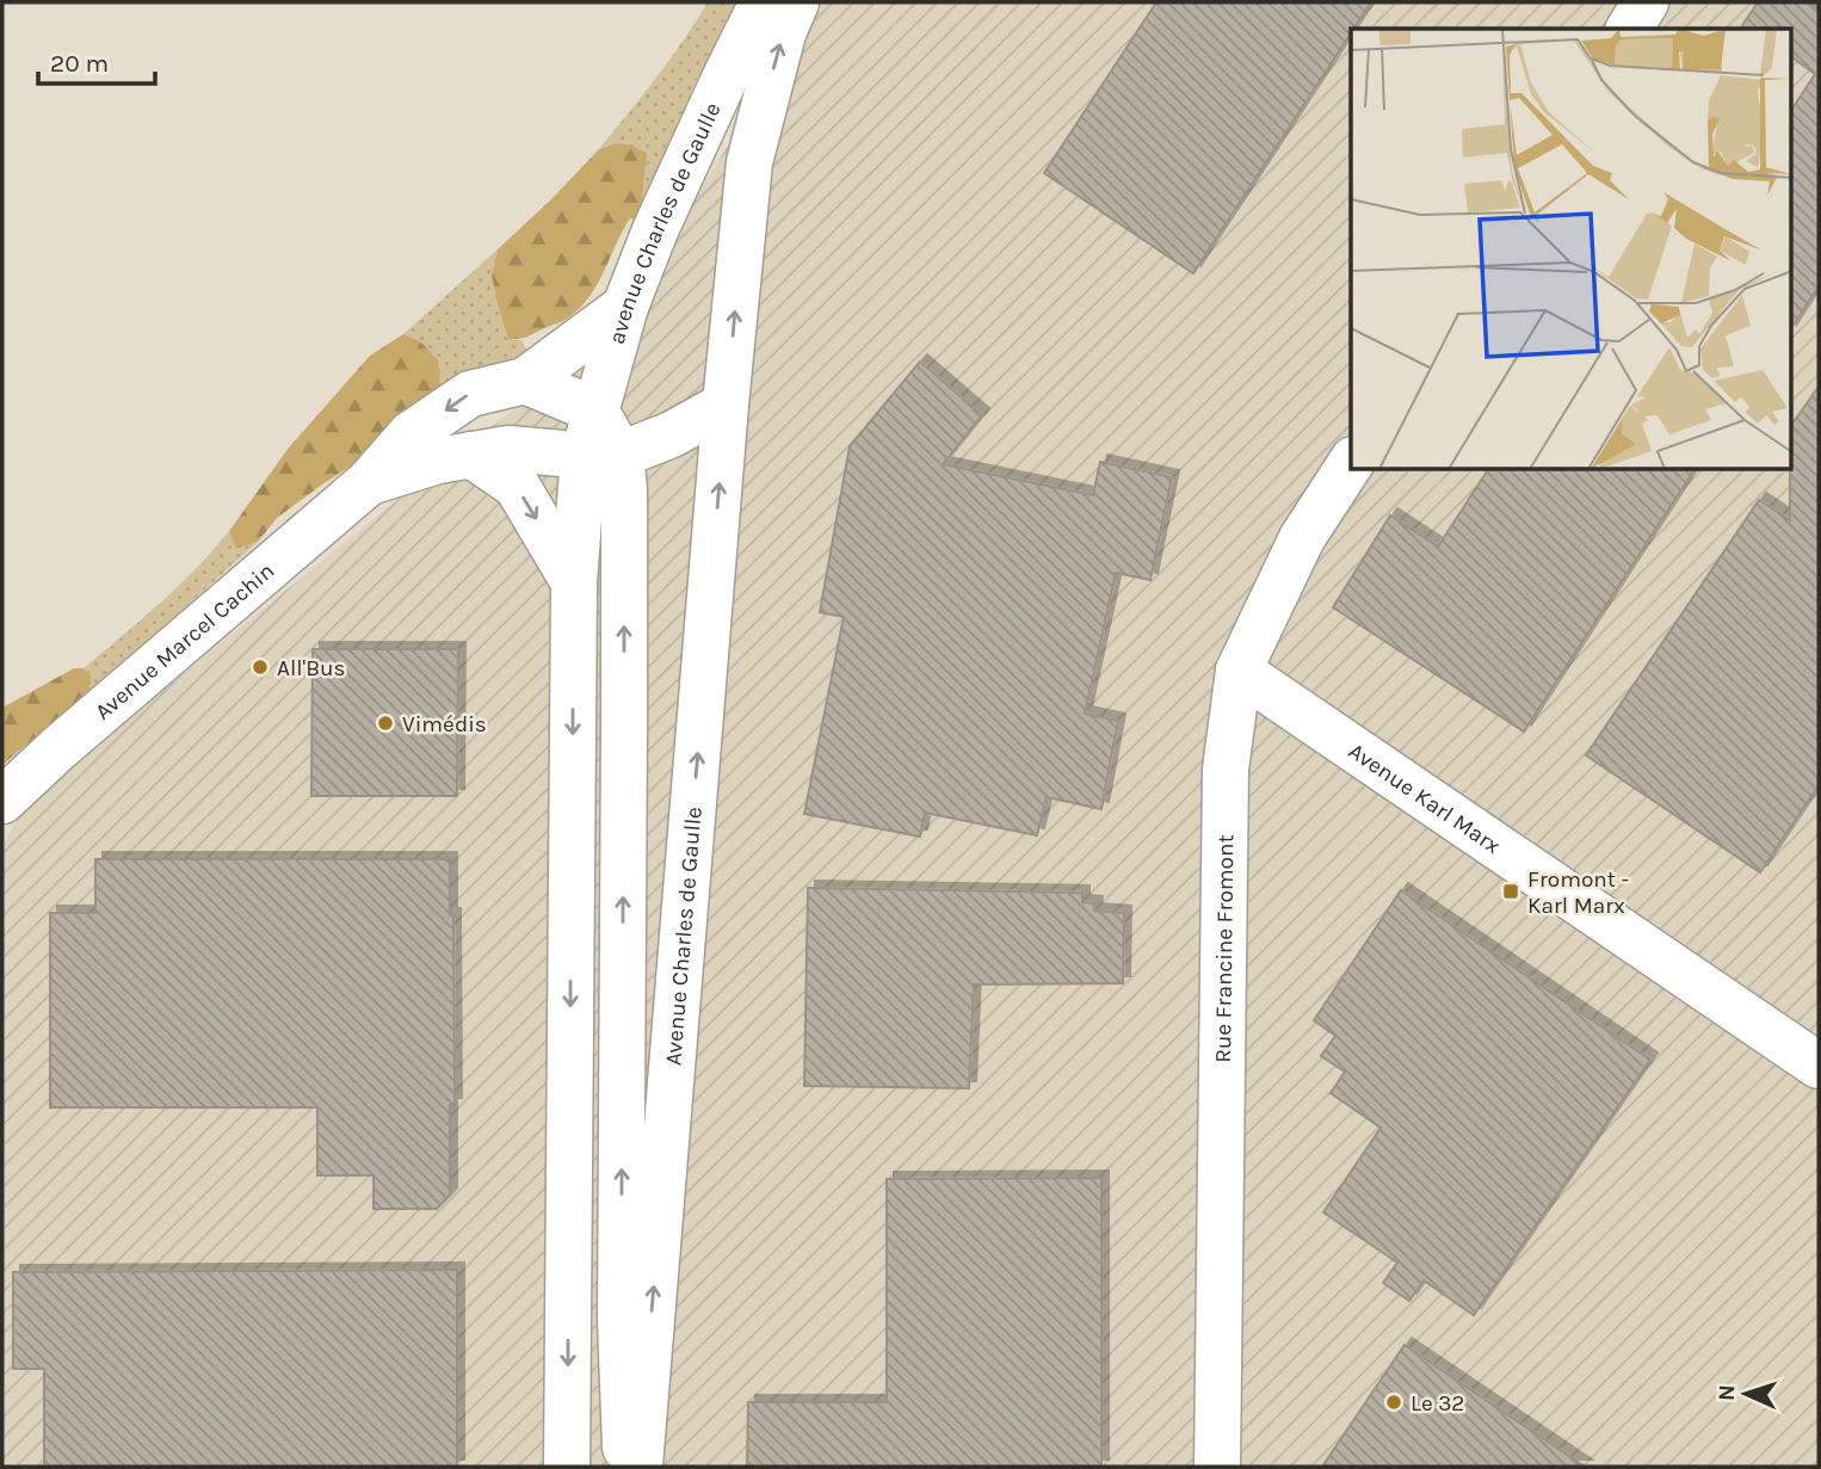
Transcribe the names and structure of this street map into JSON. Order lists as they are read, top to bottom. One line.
{"streets":{"street":["avenue Charles de Gaulle","Avenue Marcel Cachin","Avenue Karl Marx","Avenue Charles de Gaulle","Rue Francine Fromont"]},"crossings":[["avenue Charles de Gaulle","Avenue Marcel Cachin"],["Avenue Marcel Cachin","Avenue Charles de Gaulle"],["Avenue Karl Marx","Rue Francine Fromont"]],"places":{"other":["All'Bus","Vimédis","Le 32"],"transit":["Fromont - Karl Marx"]},"scale_bar":"20 m","north":"left"}
